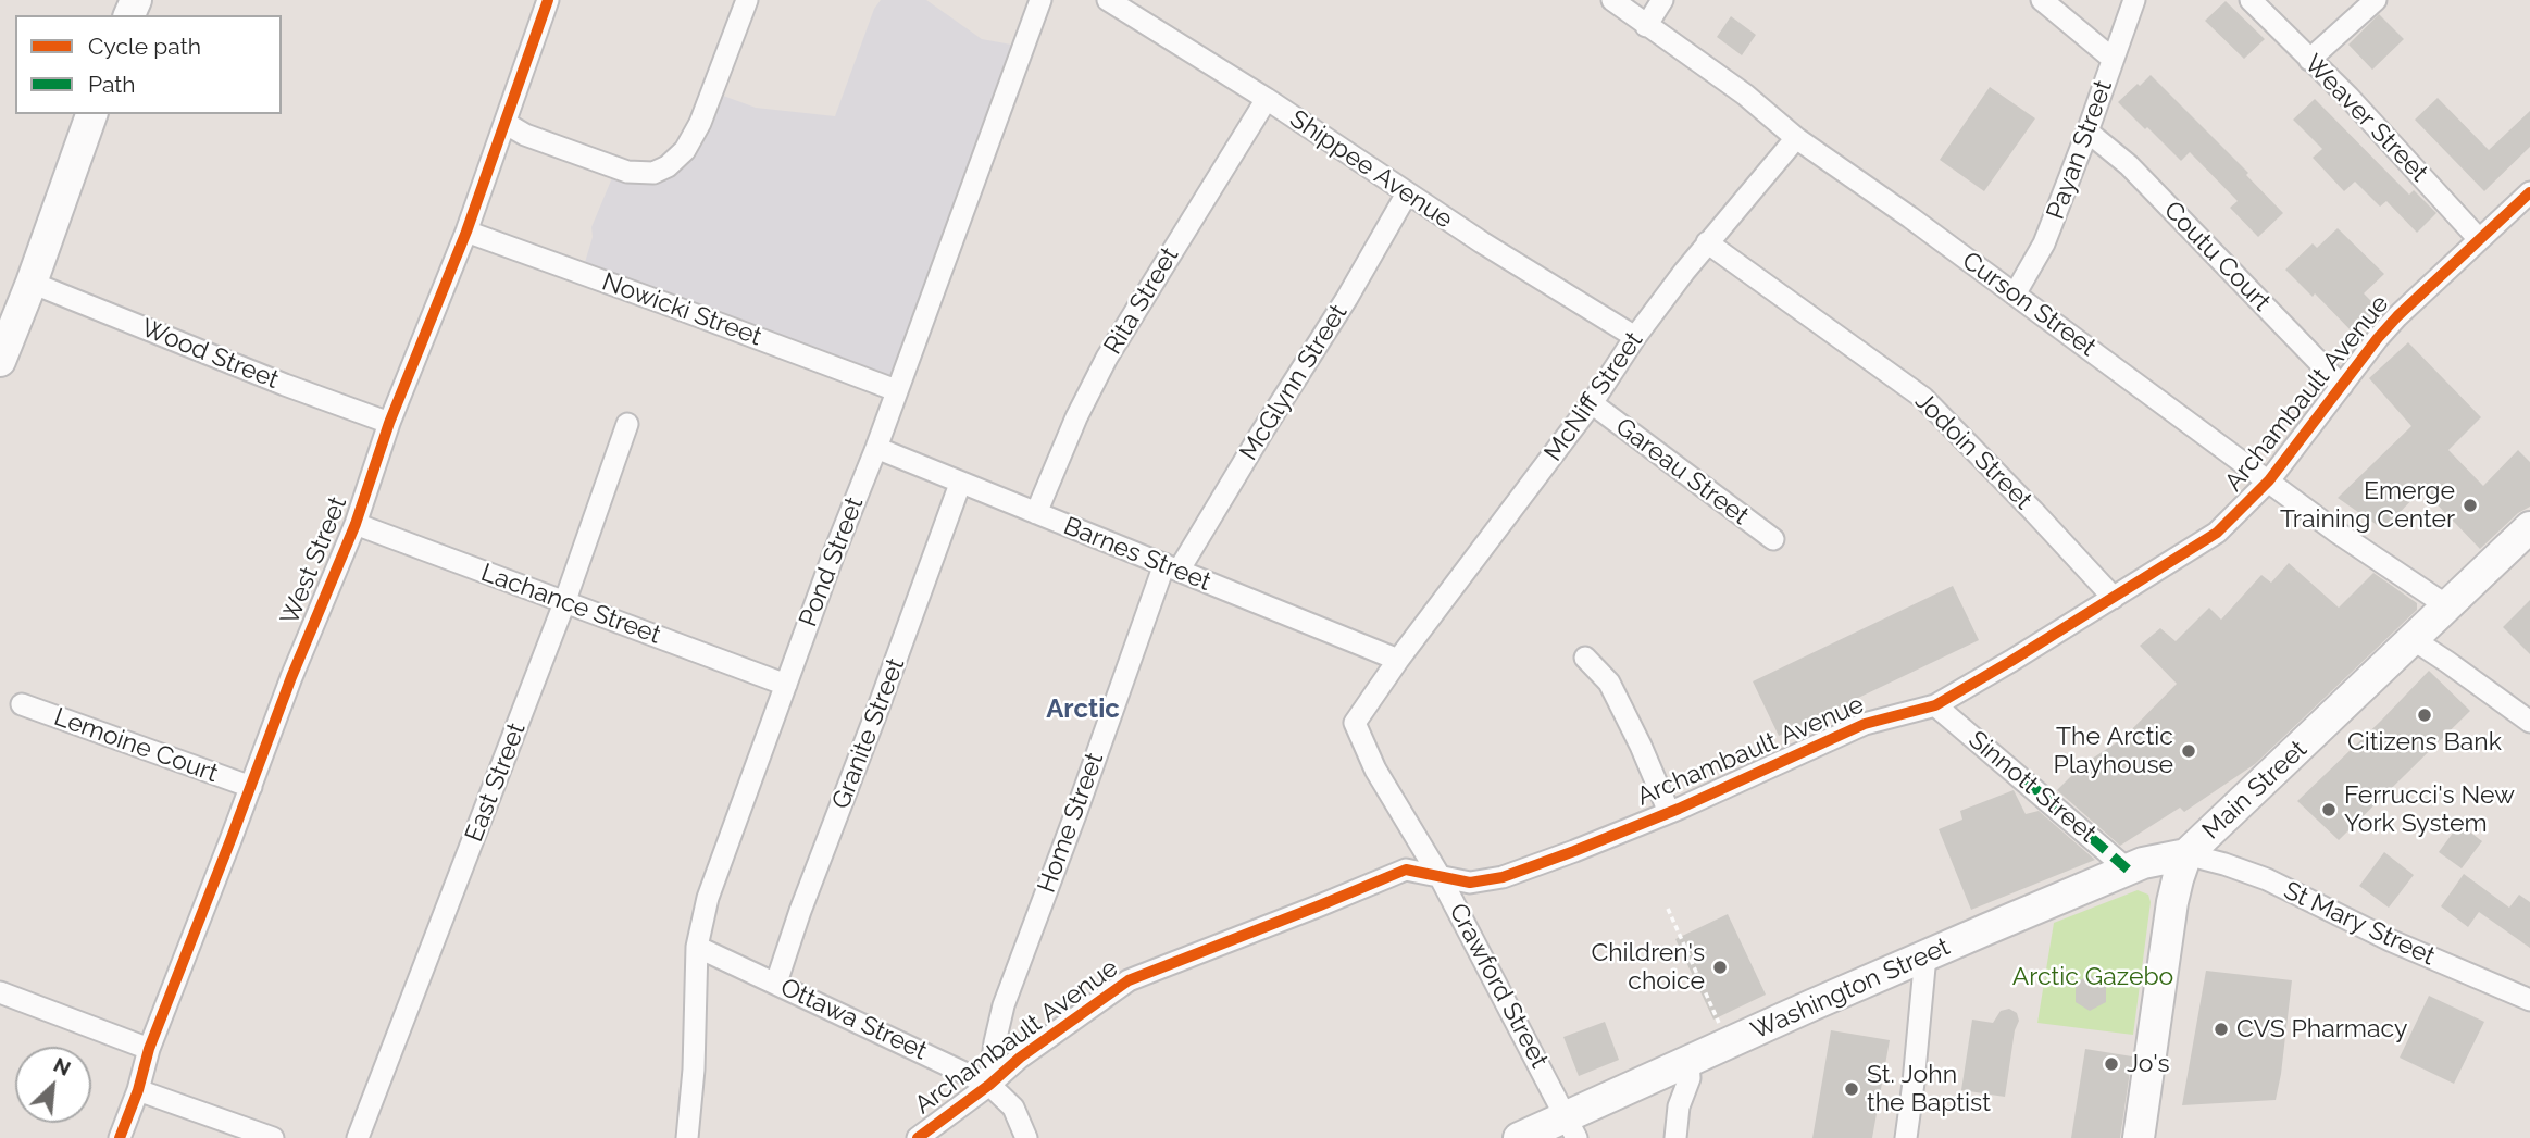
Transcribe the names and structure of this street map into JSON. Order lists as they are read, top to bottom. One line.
{"streets":{"main road":["Main Street","Washington Street"],"street":["Weaver Street","Payan Street","Shippee Avenue","Coutu Court","Rita Street","Curson Street","Nowicki Street","Wood Street","McGlynn Street","Archambault Avenue","McNiff Street","Jodoin Street","Gareau Street","Barnes Street","West Street","Pond Street","Lachance Street","Granite Street","Lemoine Court","East Street","Sinnott Street","Home Street","St Mary Street","Crawford Street","Ottawa Street"]},"crossings":[["Weaver Street","Archambault Avenue"],["Payan Street","Coutu Court"],["Payan Street","Curson Street"],["Shippee Avenue","Rita Street"],["Shippee Avenue","McGlynn Street"],["Shippee Avenue","McNiff Street"],["Coutu Court","Archambault Avenue"],["Rita Street","Barnes Street"],["Curson Street","Archambault Avenue"],["Curson Street","McNiff Street"],["Curson Street","Main Street"],["Nowicki Street","West Street"],["Nowicki Street","Pond Street"],["Wood Street","West Street"],["McGlynn Street","Barnes Street"],["McGlynn Street","Home Street"],["Archambault Avenue","Jodoin Street"],["Archambault Avenue","Sinnott Street"],["Archambault Avenue","Home Street"],["Archambault Avenue","Crawford Street"],["Archambault Avenue","Ottawa Street"],["McNiff Street","Jodoin Street"],["McNiff Street","Gareau Street"],["McNiff Street","Barnes Street"],["McNiff Street","Crawford Street"],["Barnes Street","Pond Street"],["Barnes Street","Granite Street"],["Barnes Street","Home Street"],["Barnes Street","Crawford Street"],["West Street","Lachance Street"],["West Street","Lemoine Court"],["Pond Street","Lachance Street"],["Pond Street","Ottawa Street"],["Lachance Street","East Street"],["Granite Street","Ottawa Street"],["Sinnott Street","Washington Street"],["Main Street","St Mary Street"],["Main Street","Washington Street"],["Home Street","Ottawa Street"],["St Mary Street","Washington Street"],["Crawford Street","Washington Street"]],"districts":["Arctic"],"parks":["Arctic Gazebo"],"places":["Emerge Training Center","Citizens Bank","The Arctic Playhouse","Ferrucci's New York System","Children's choice","CVS Pharmacy","Jo's","St. John the Baptist"],"legend":["Cycle path","Path"],"north":"top right"}
